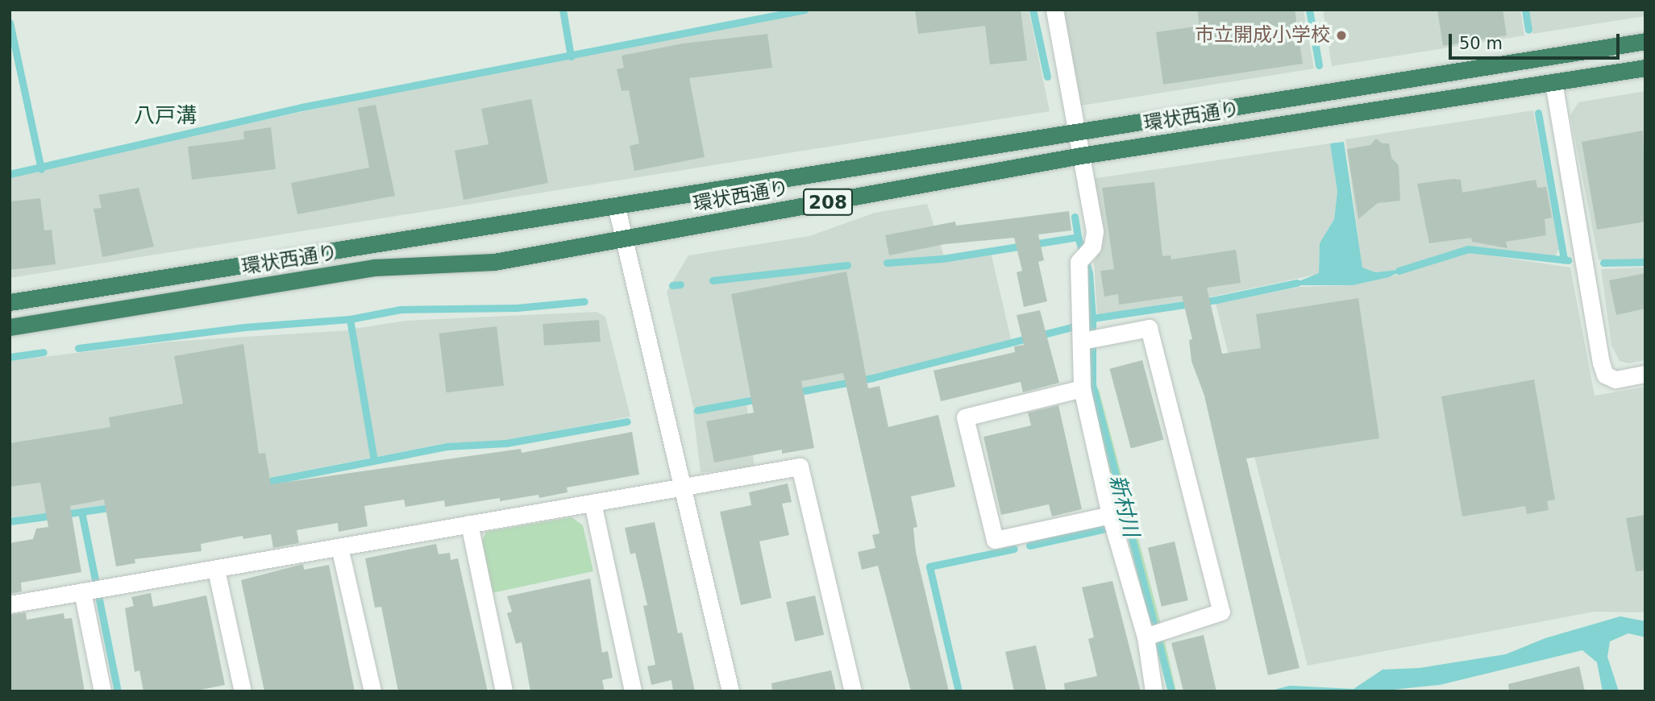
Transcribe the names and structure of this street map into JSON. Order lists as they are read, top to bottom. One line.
{"streets":{"highway":["環状西通り","208"]},"districts":["八戸溝"],"water":["新村川"],"places":["市立開成小学校"],"scale_bar":"50 m"}
